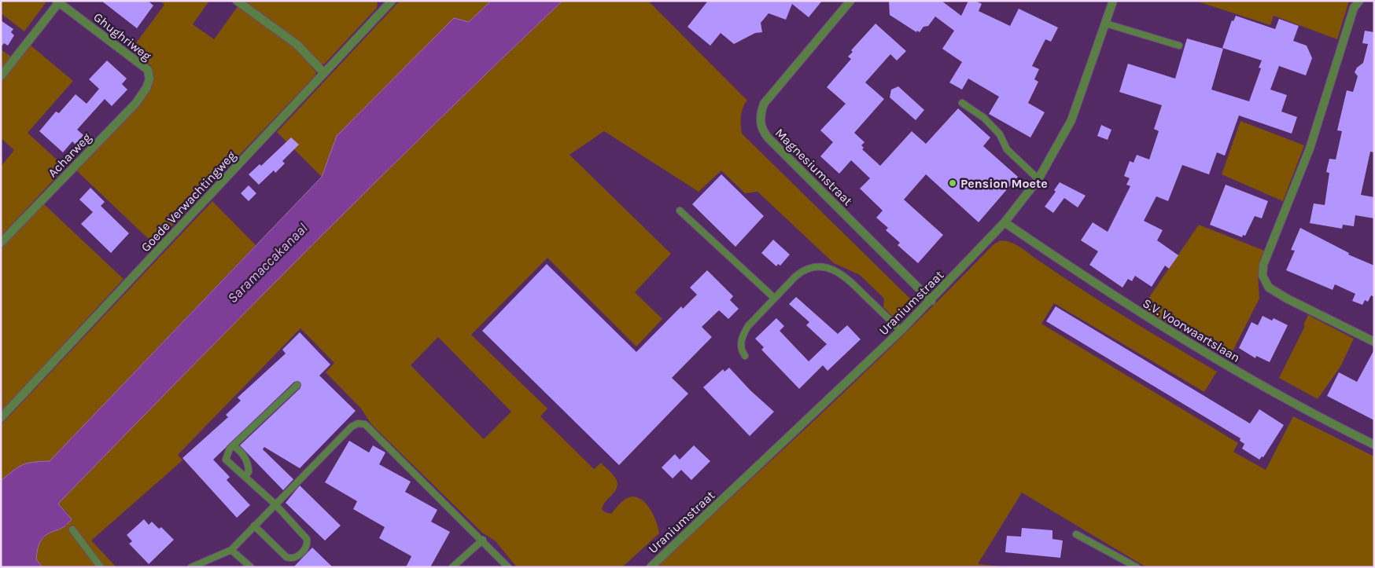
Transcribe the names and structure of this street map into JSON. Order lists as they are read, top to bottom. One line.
{"streets":{"street":["Ghughriweg","Acharweg","Magnesiumstraat","Goede Verwachtingweg","Uraniumstraat","S.V. Voorwaartslaan"]},"crossings":[["Ghughriweg","Acharweg"],["Magnesiumstraat","Uraniumstraat"],["Uraniumstraat","S.V. Voorwaartslaan"]],"water":["Saramaccakanaal"],"places":["Pension Moete"]}
